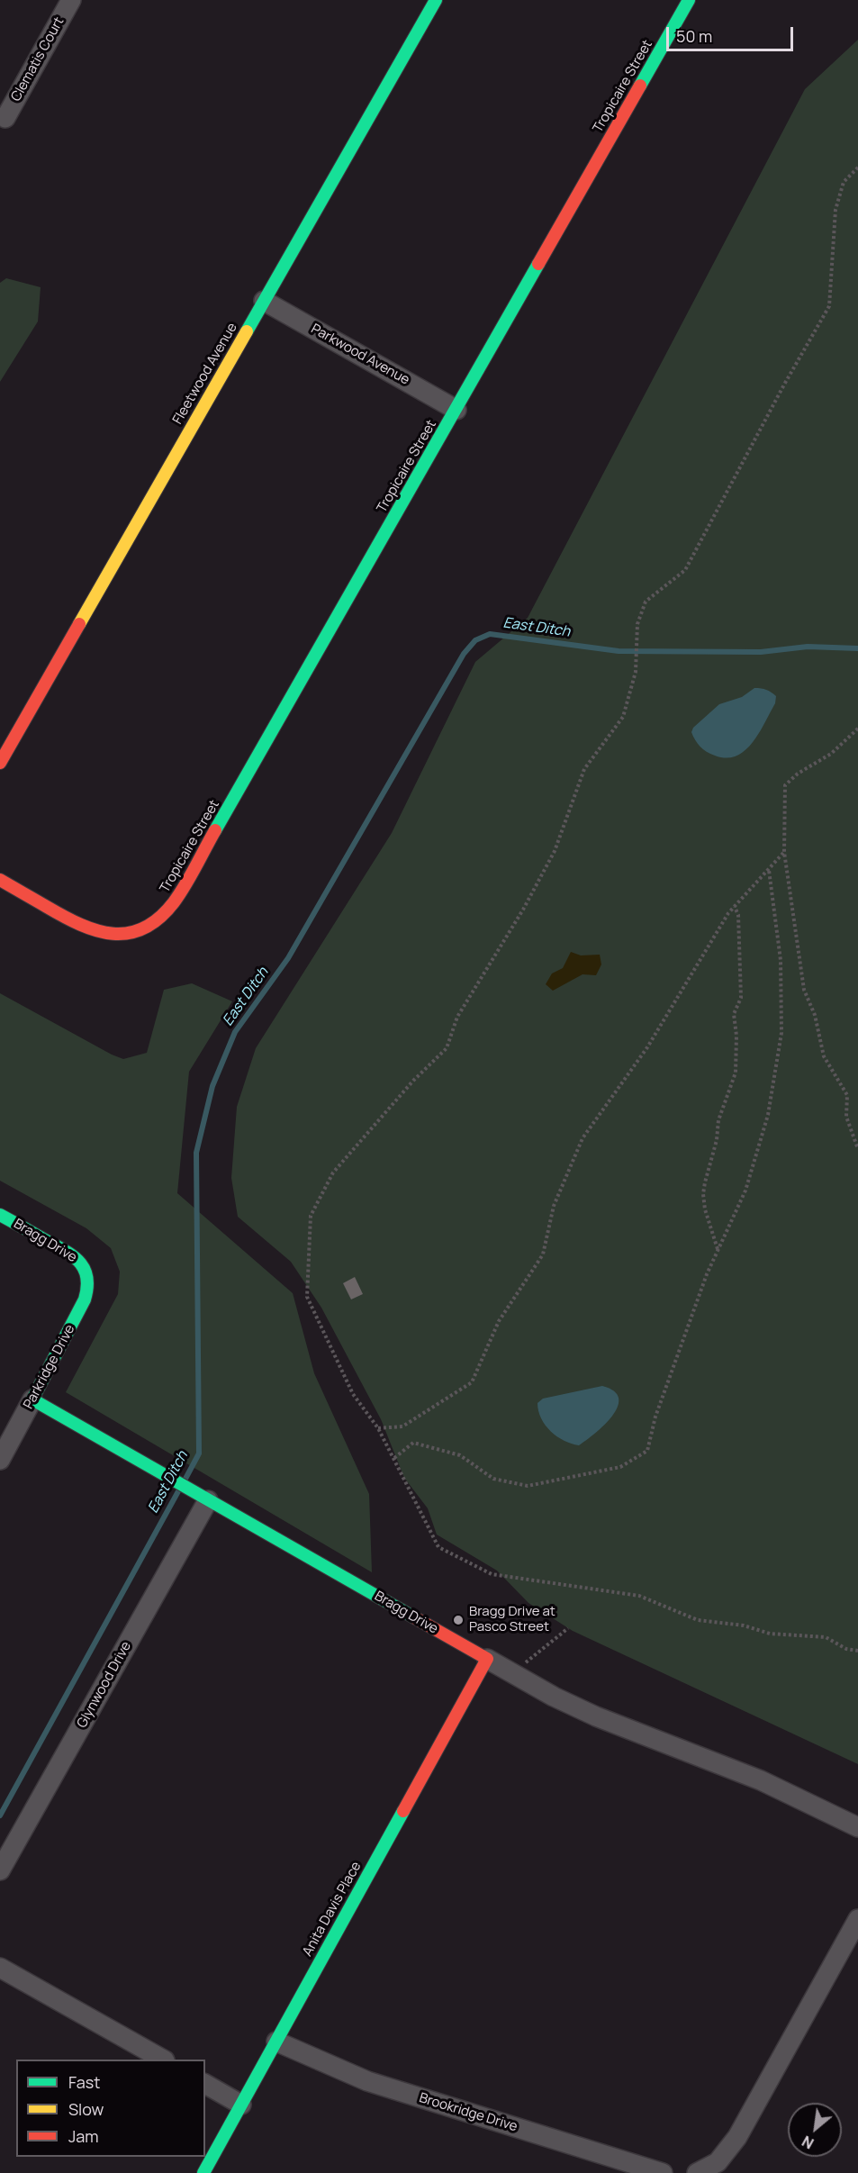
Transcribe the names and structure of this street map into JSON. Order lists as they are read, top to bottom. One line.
{"streets":{"street":["Clematis Court","Tropicaire Street","Parkwood Avenue","Fleetwood Avenue","Bragg Drive","Parkridge Drive","Glynwood Drive","Anita Davis Place","Brookridge Drive"]},"crossings":[["Tropicaire Street","Parkwood Avenue"],["Parkwood Avenue","Fleetwood Avenue"],["Bragg Drive","Parkridge Drive"],["Bragg Drive","Glynwood Drive"],["Bragg Drive","Anita Davis Place"],["Anita Davis Place","Brookridge Drive"]],"water":["East Ditch"],"places":["Bragg Drive at Pasco Street"],"legend":["Fast","Slow","Jam"],"scale_bar":"50 m","north":"bottom left"}
